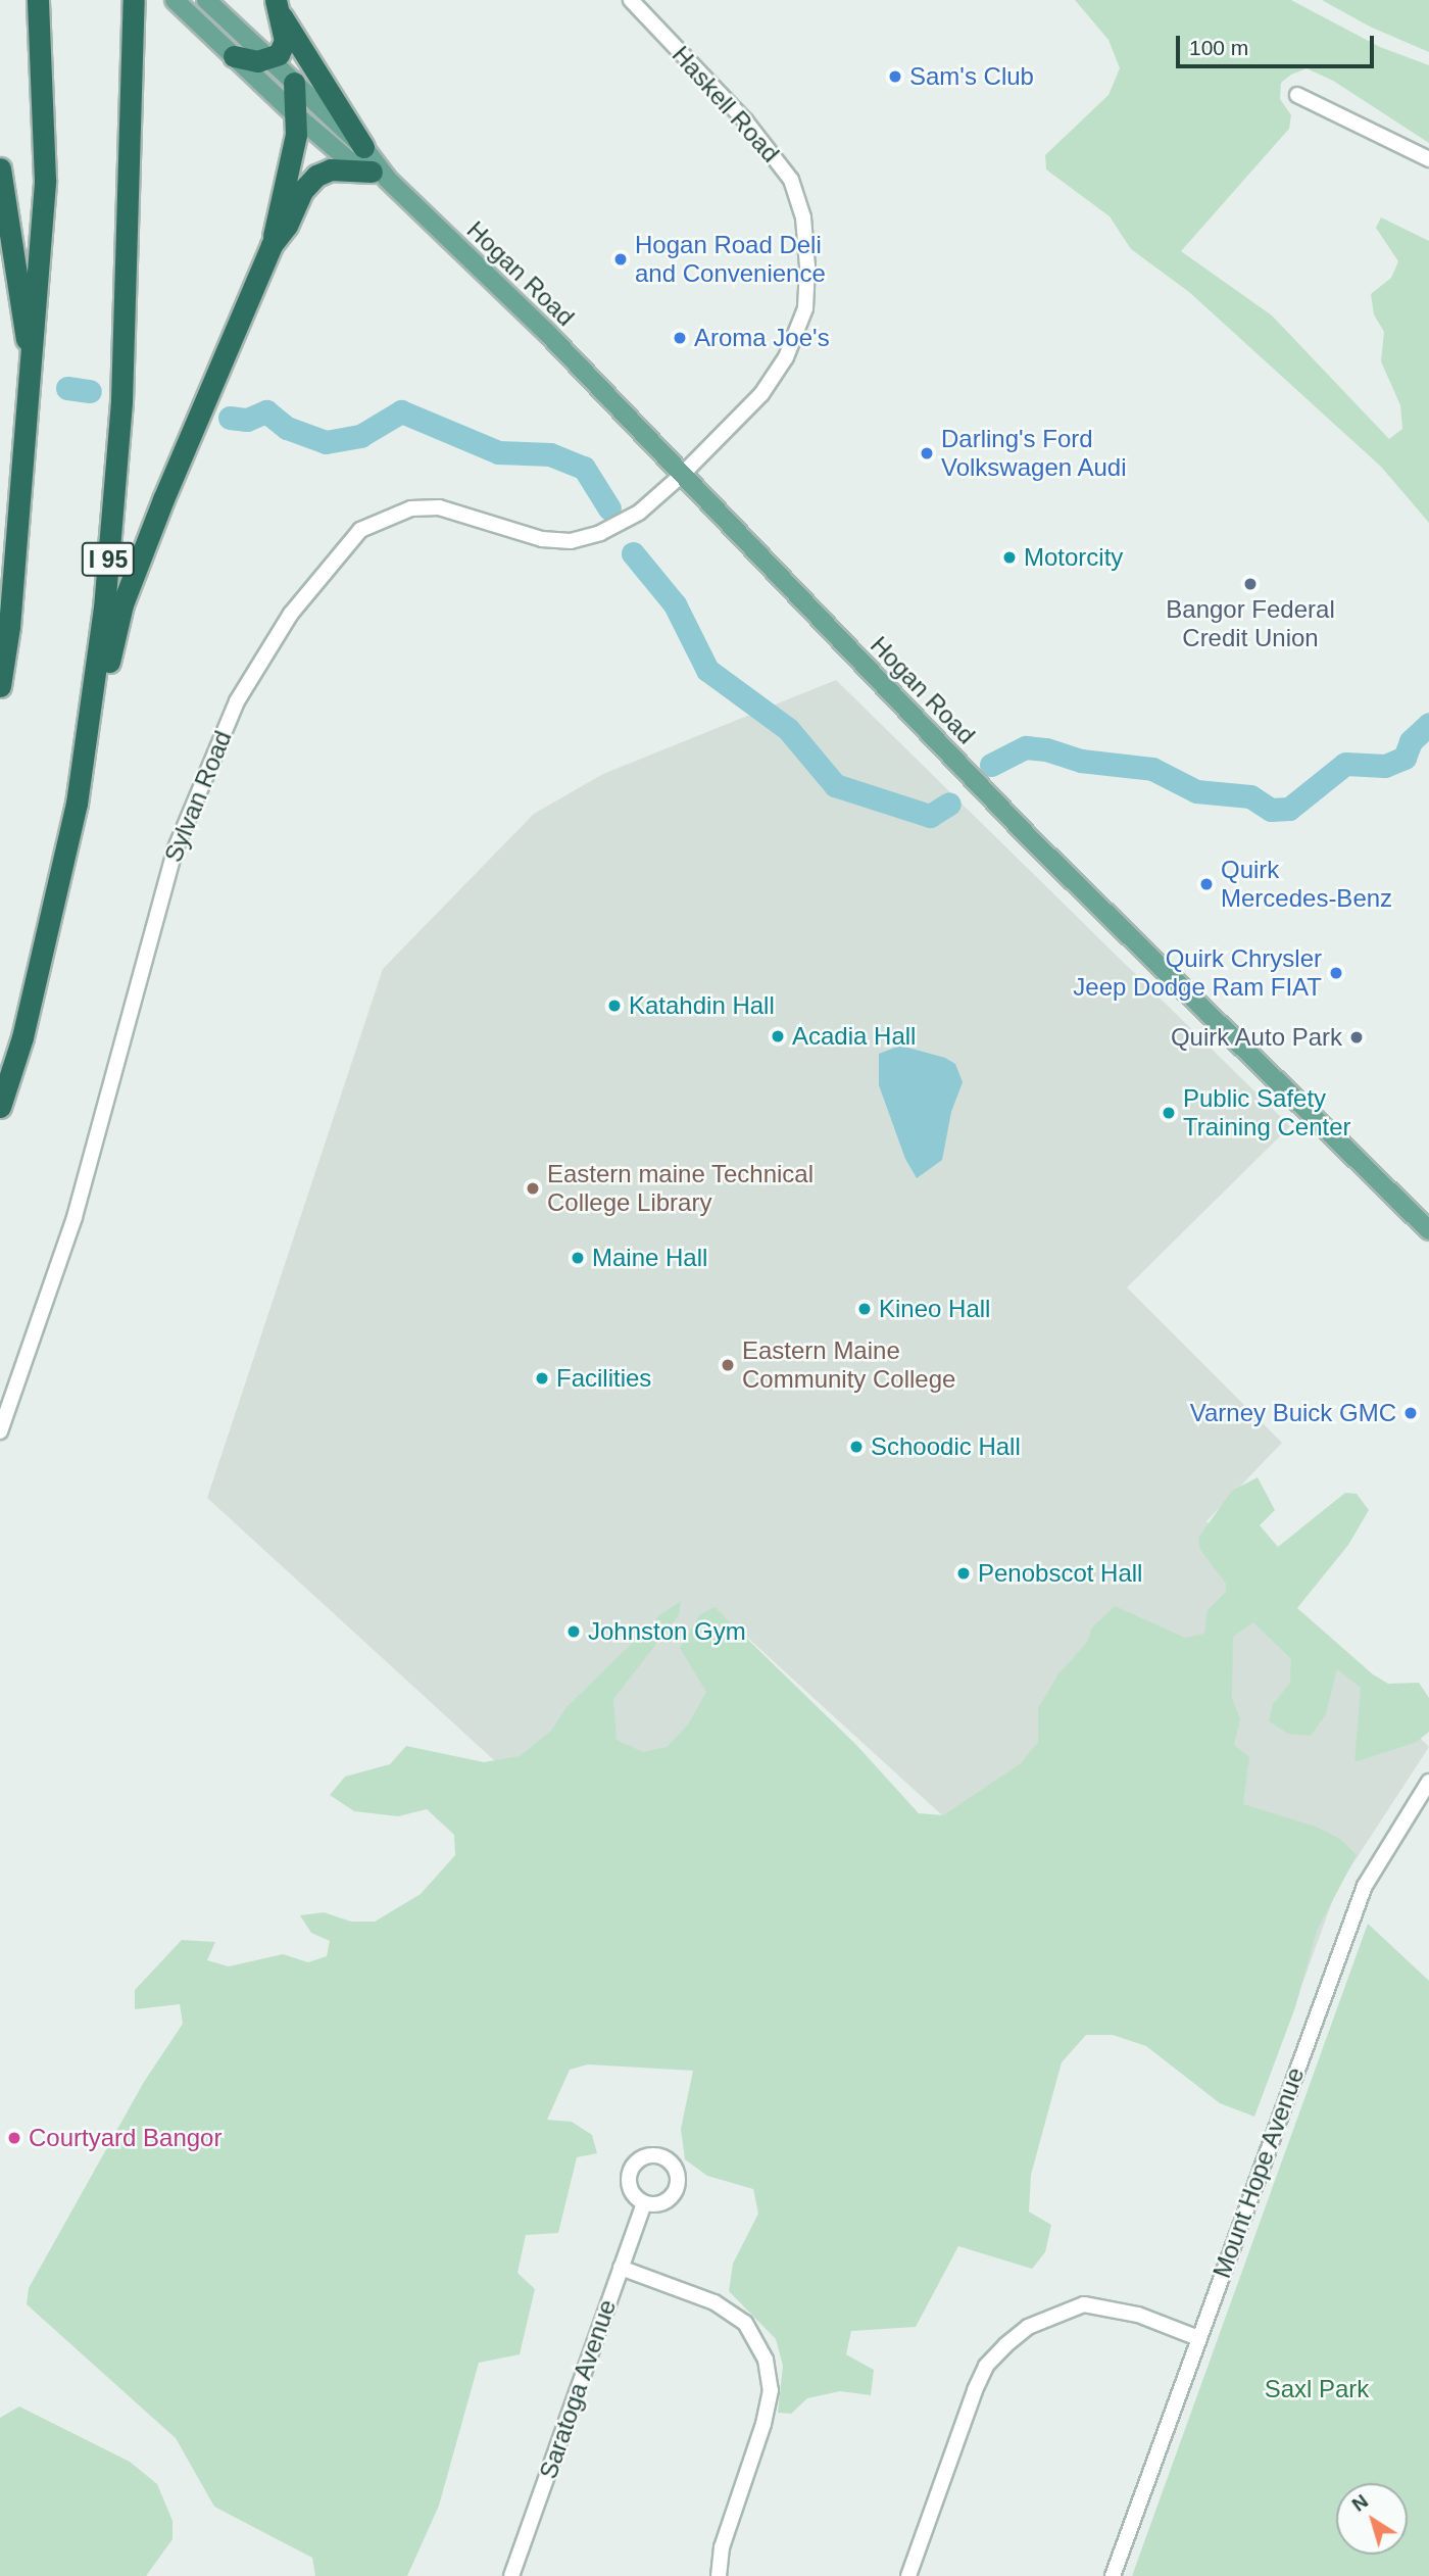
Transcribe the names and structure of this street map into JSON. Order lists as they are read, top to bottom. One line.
{"streets":{"highway":["I 95"],"main road":["Hogan Road"],"street":["Haskell Road","Sylvan Road","Mount Hope Avenue","Saratoga Avenue"]},"crossings":[["Haskell Road","Hogan Road"],["Haskell Road","Sylvan Road"],["Hogan Road","Sylvan Road"]],"parks":["Saxl Park"],"places":["Sam's Club","Hogan Road Deli and Convenience","Aroma Joe's","Darling's Ford Volkswagen Audi","Motorcity","Bangor Federal Credit Union","Quirk Mercedes-Benz","Quirk Chrysler Jeep Dodge Ram FIAT","Katahdin Hall","Acadia Hall","Quirk Auto Park","Public Safety Training Center","Eastern maine Technical College Library","Maine Hall","Kineo Hall","Eastern Maine Community College","Facilities","Varney Buick GMC","Schoodic Hall","Penobscot Hall","Johnston Gym","Courtyard Bangor"],"scale_bar":"100 m","north":"top left"}
